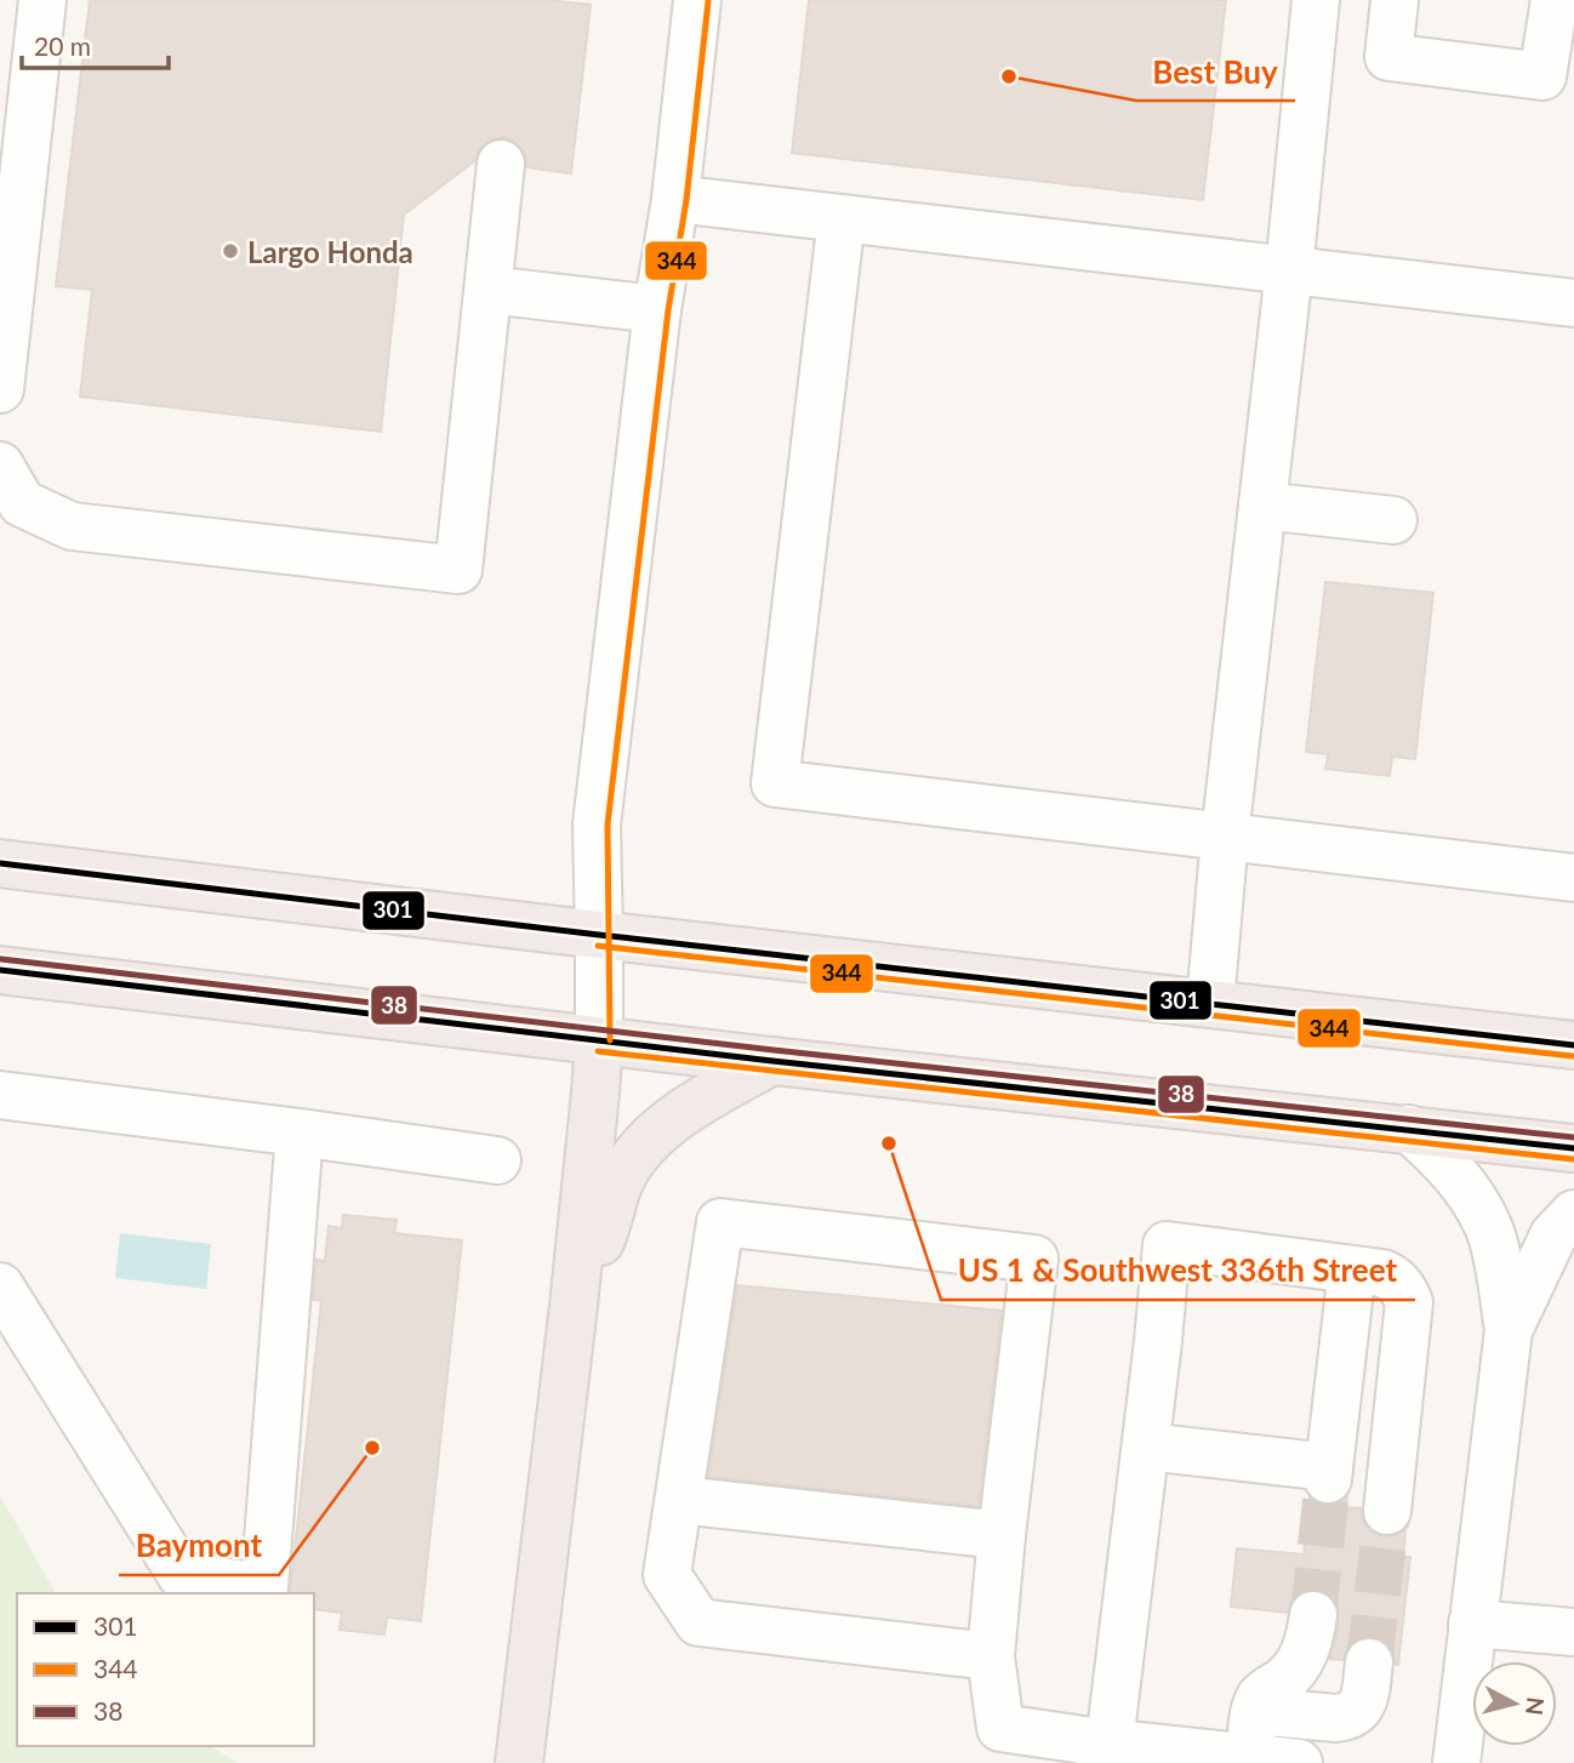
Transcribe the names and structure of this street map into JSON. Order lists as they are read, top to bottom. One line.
{"places":["Best Buy","Largo Honda","US 1 & Southwest 336th Street","Baymont"],"lines":["transit line 344","transit line 301","transit line 38"],"legend":["301","344","38"],"scale_bar":"20 m","north":"right"}
